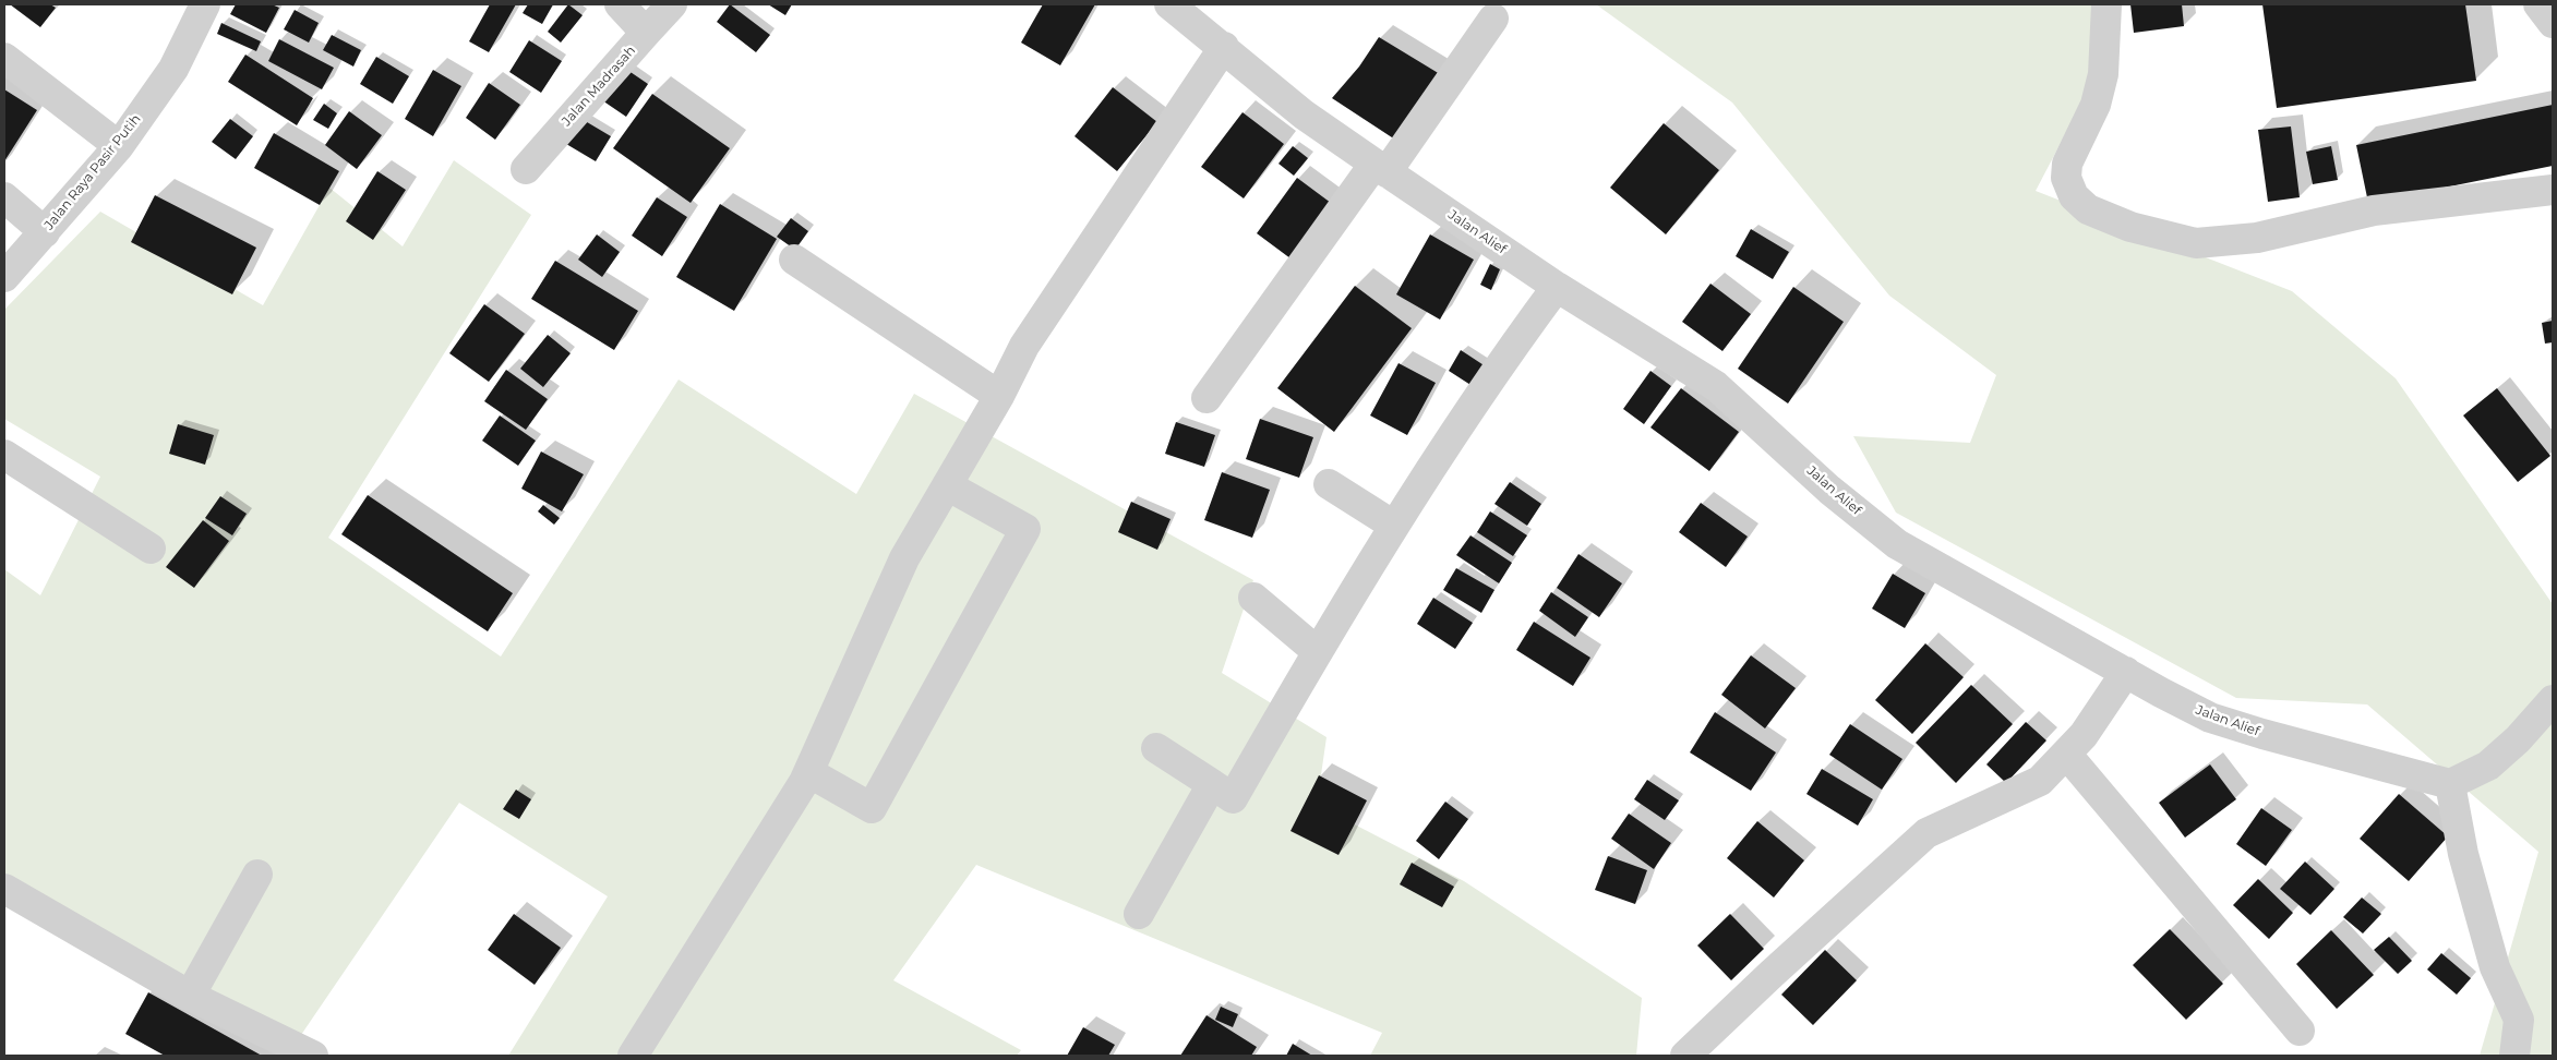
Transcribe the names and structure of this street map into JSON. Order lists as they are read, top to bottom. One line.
{"streets":{"street":["Jalan Madrasah","Jalan Raya Pasir Putih","Jalan Alief"]}}
